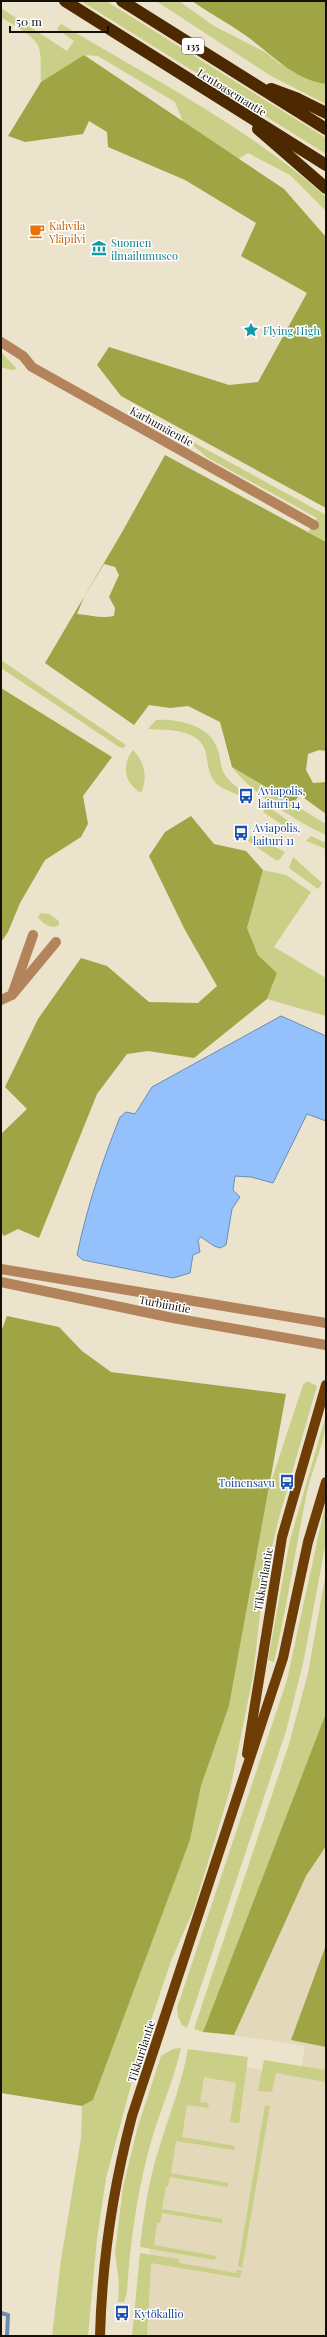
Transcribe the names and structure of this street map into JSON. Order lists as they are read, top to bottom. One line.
{"streets":{"highway":["135","Lentoasemantie"],"main road":["Tikkurilantie"],"street":["Karhumäentie","Turbiinitie"]},"places":{"cafe":["Kahvila Yläpilvi"],"museum":["Suomen ilmailumuseo"],"place":["Flying High"],"bus stop":["Aviapolis, laituri 14","Aviapolis, laituri 11","Toinensavu","Kytökallio"]},"scale_bar":"50 m"}
